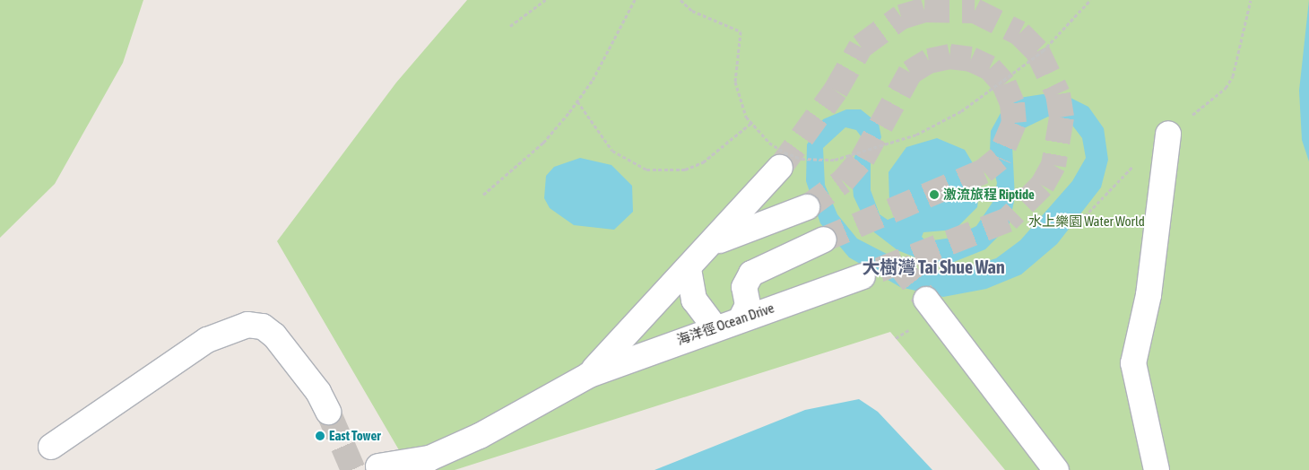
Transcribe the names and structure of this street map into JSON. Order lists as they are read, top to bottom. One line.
{"streets":{"street":["海洋徑 Ocean Drive"]},"districts":["大樹灣 Tai Shue Wan"],"parks":["水上樂園 Water World"],"places":["激流旅程 Riptide","East Tower"]}
